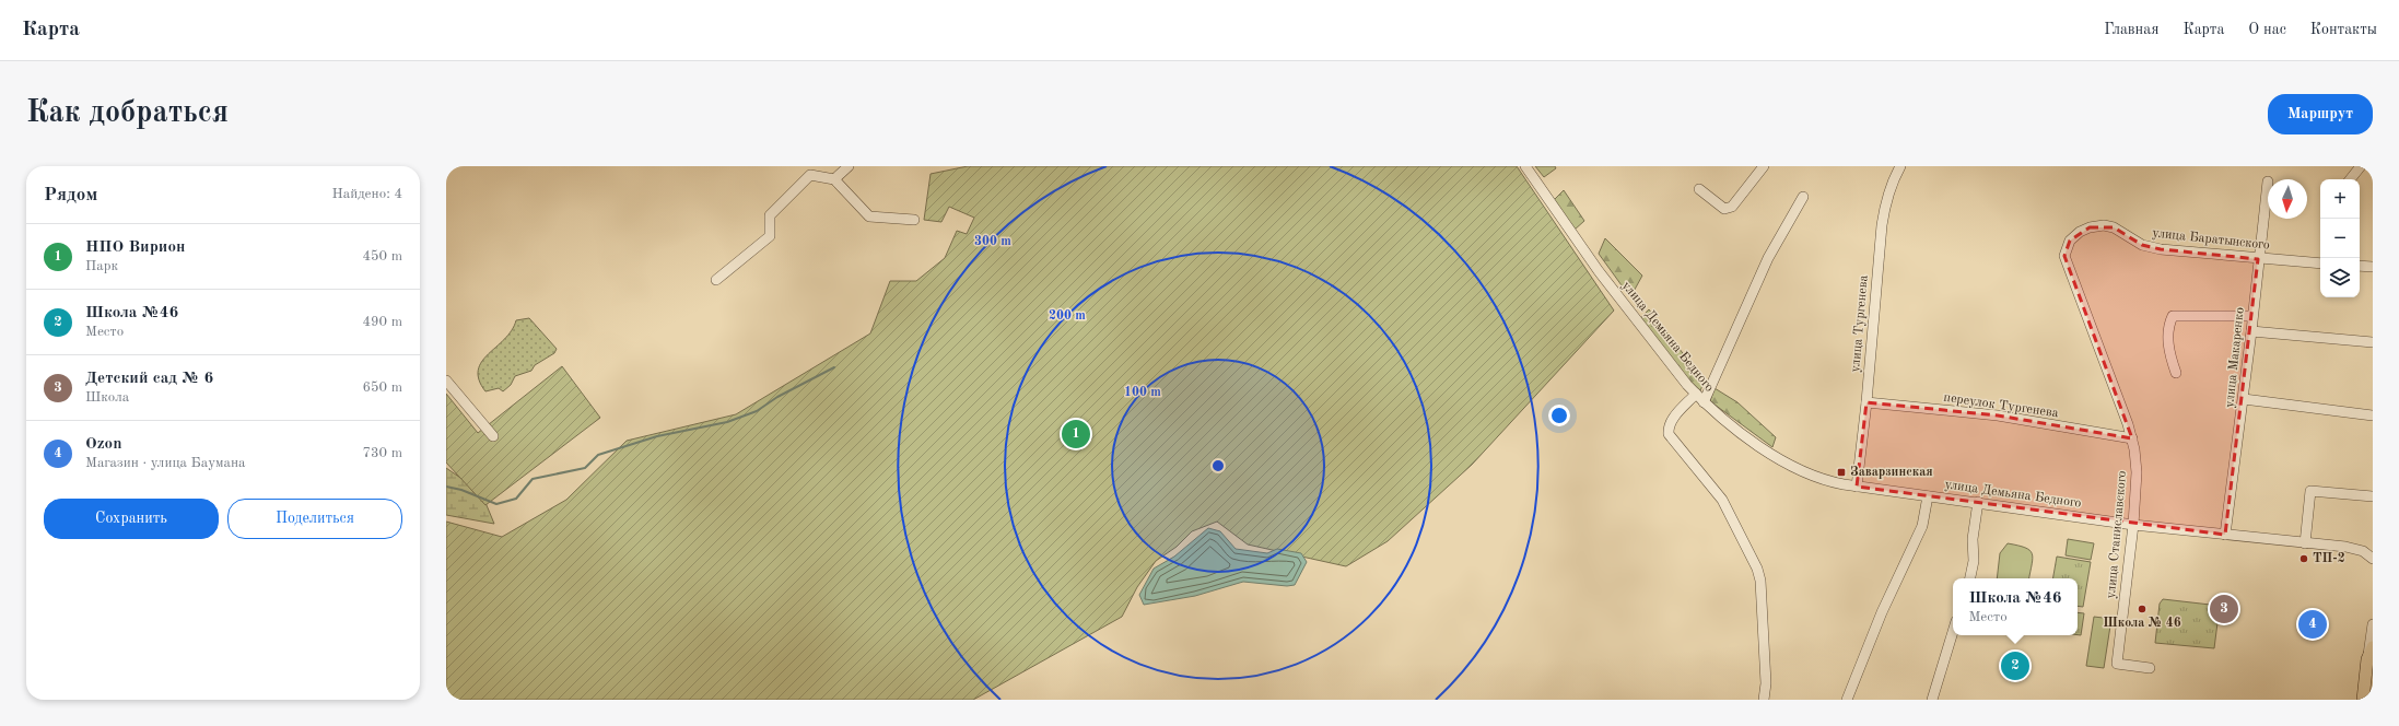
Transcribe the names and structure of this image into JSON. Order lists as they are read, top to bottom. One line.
{"streets":{"street":["улица Баратынского","улица Тургенева","улица Демьяна Бедного","улица Макаренко","переулок Тургенева","улица Станиславского"]},"crossings":[["улица Баратынского","улица Макаренко"],["улица Баратынского","улица Станиславского"],["улица Тургенева","улица Демьяна Бедного"],["улица Тургенева","переулок Тургенева"],["улица Демьяна Бедного","улица Макаренко"],["улица Демьяна Бедного","улица Станиславского"],["переулок Тургенева","улица Станиславского"]],"places":{"transit":["Заварзинская"],"other":["ТП-2","Школа № 46"]},"north":"bottom","page":{"header":"Карта","nav":["Главная","Карта","О нас","Контакты"],"buttons":["Маршрут",["Сохранить","Поделиться"]],"title":"Как добраться","heading":["Рядом","Найдено: 4"],"map_buttons":["+","−"],"list":[{"mark":"1","name":"НПО Вирион","note":"Парк","value":"450 m"},{"mark":"2","name":"Школа №46","note":"Место","value":"490 m"},{"mark":"3","name":"Детский сад № 6","note":"Школа","value":"650 m"},{"mark":"4","name":"Ozon","note":"Магазин · улица Баумана","value":"730 m"}],"pins":["1","3","4","2"],"popup":["Школа №46","Место"]},"rings":["300 m","200 m","100 m"]}
